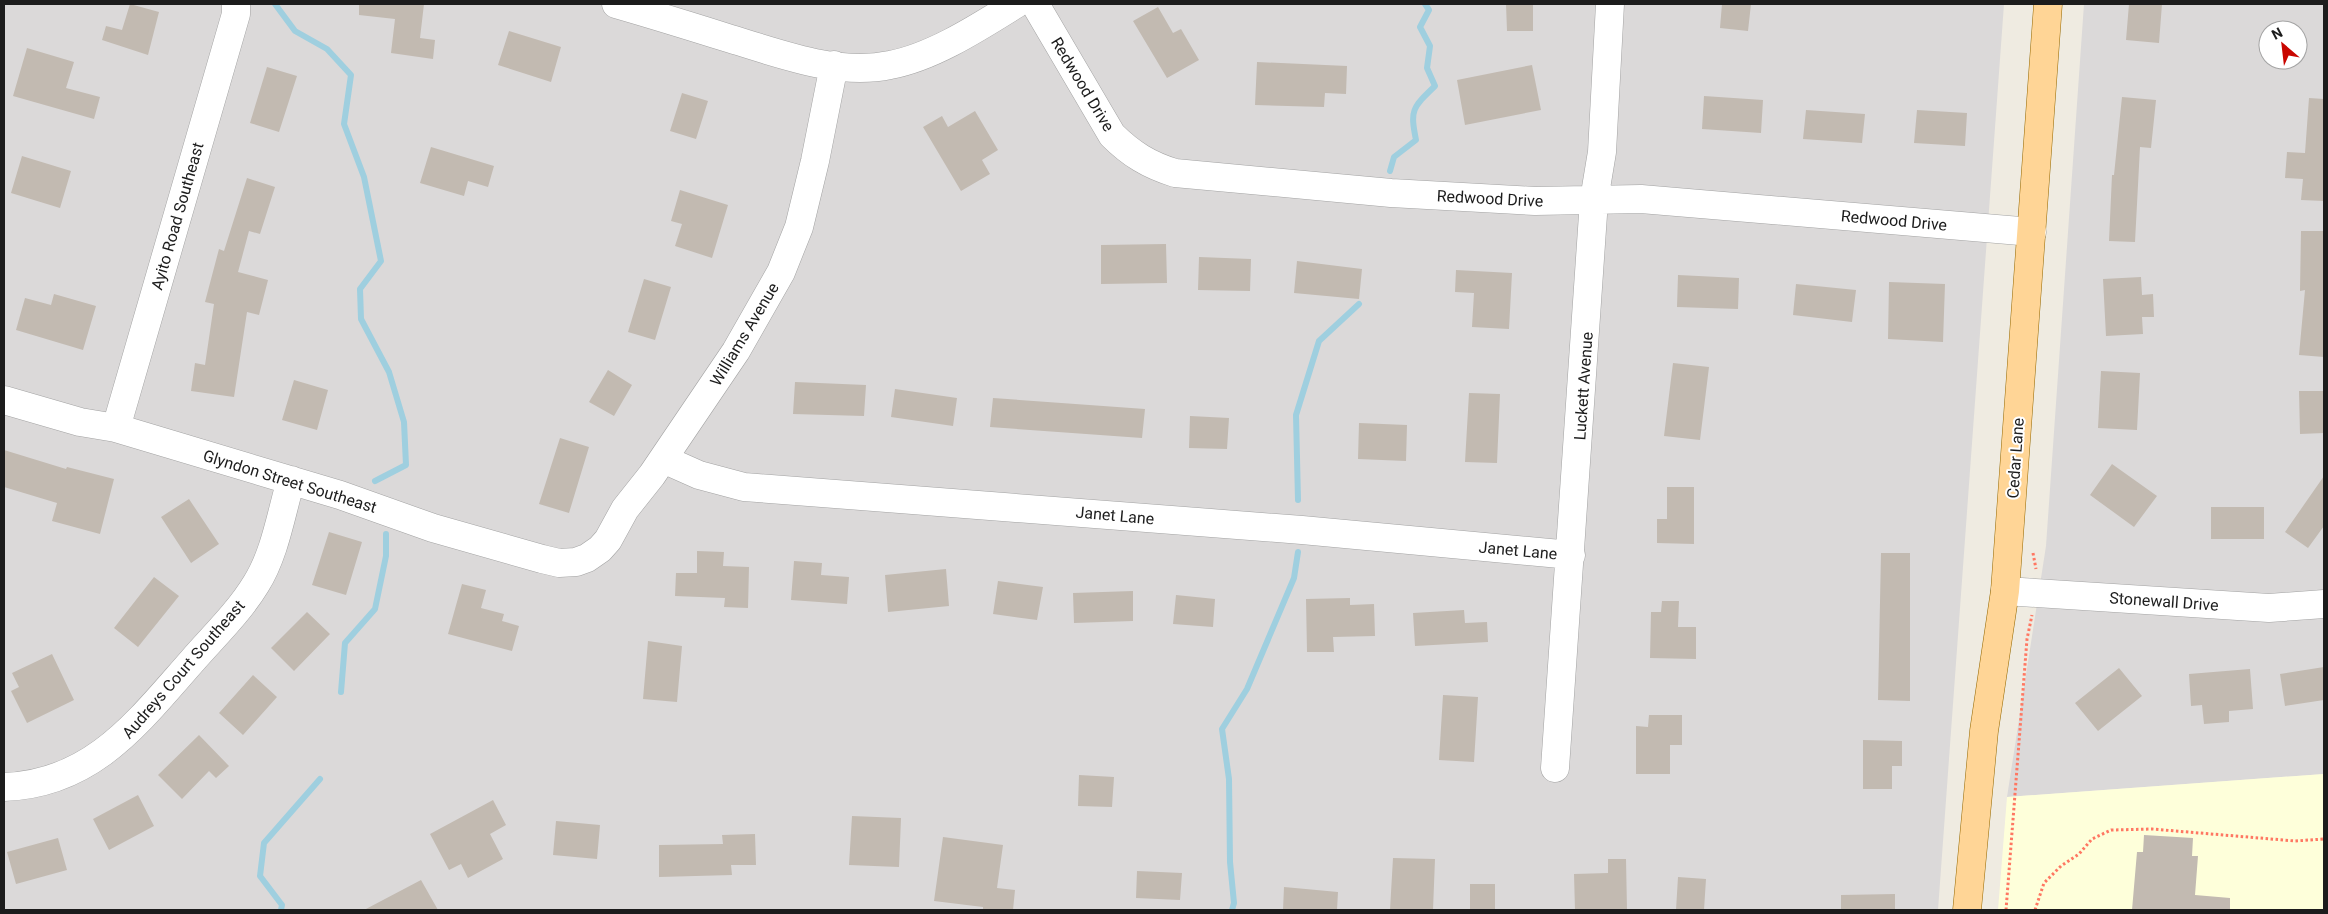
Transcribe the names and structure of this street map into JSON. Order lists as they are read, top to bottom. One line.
{"streets":{"main road":["Cedar Lane"],"street":["Redwood Drive","Ayito Road Southeast","Williams Avenue","Luckett Avenue","Glyndon Street Southeast","Janet Lane","Stonewall Drive","Audreys Court Southeast"]},"crossings":[["Redwood Drive","Luckett Avenue"],["Redwood Drive","Cedar Lane"],["Ayito Road Southeast","Glyndon Street Southeast"],["Williams Avenue","Glyndon Street Southeast"],["Williams Avenue","Janet Lane"],["Luckett Avenue","Janet Lane"],["Cedar Lane","Stonewall Drive"],["Glyndon Street Southeast","Audreys Court Southeast"]],"north":"top left"}
